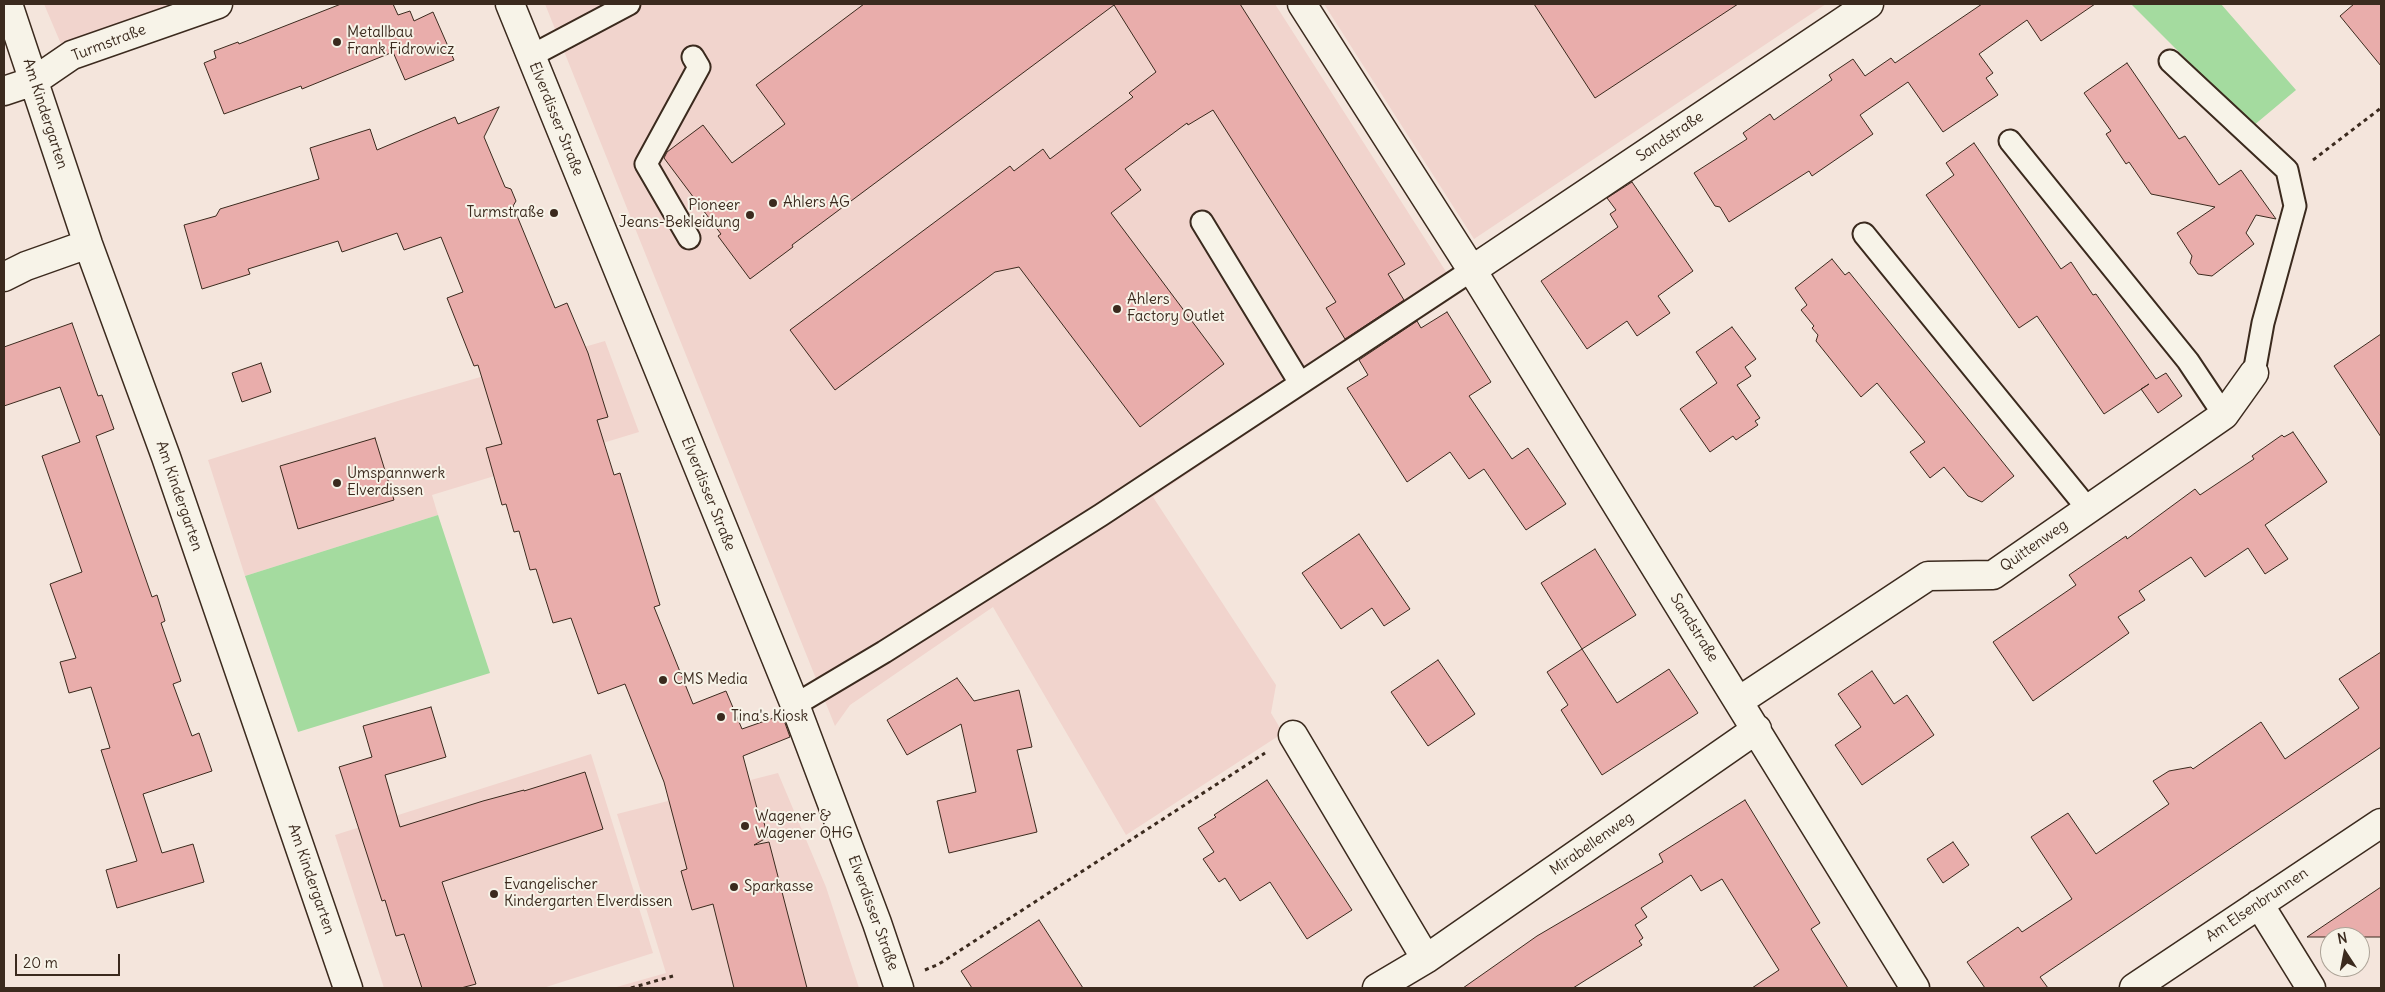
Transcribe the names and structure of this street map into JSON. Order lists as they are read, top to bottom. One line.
{"streets":{"street":["Turmstraße","Am Kindergarten","Elverdisser Straße","Sandstraße","Quittenweg","Mirabellenweg","Am Elsenbrunnen"]},"crossings":[["Turmstraße","Am Kindergarten"],["Sandstraße","Quittenweg"],["Sandstraße","Mirabellenweg"]],"places":["Metallbau Frank Fidrowicz","Ahlers AG","Turmstraße","Pioneer Jeans-Bekleidung","Ahlers Factory Outlet","Umspannwerk Elverdissen","CMS Media","Tina's Kiosk","Wagener & Wagener OHG","Sparkasse","Evangelischer Kindergarten Elverdissen"],"scale_bar":"20 m","north":"top"}
